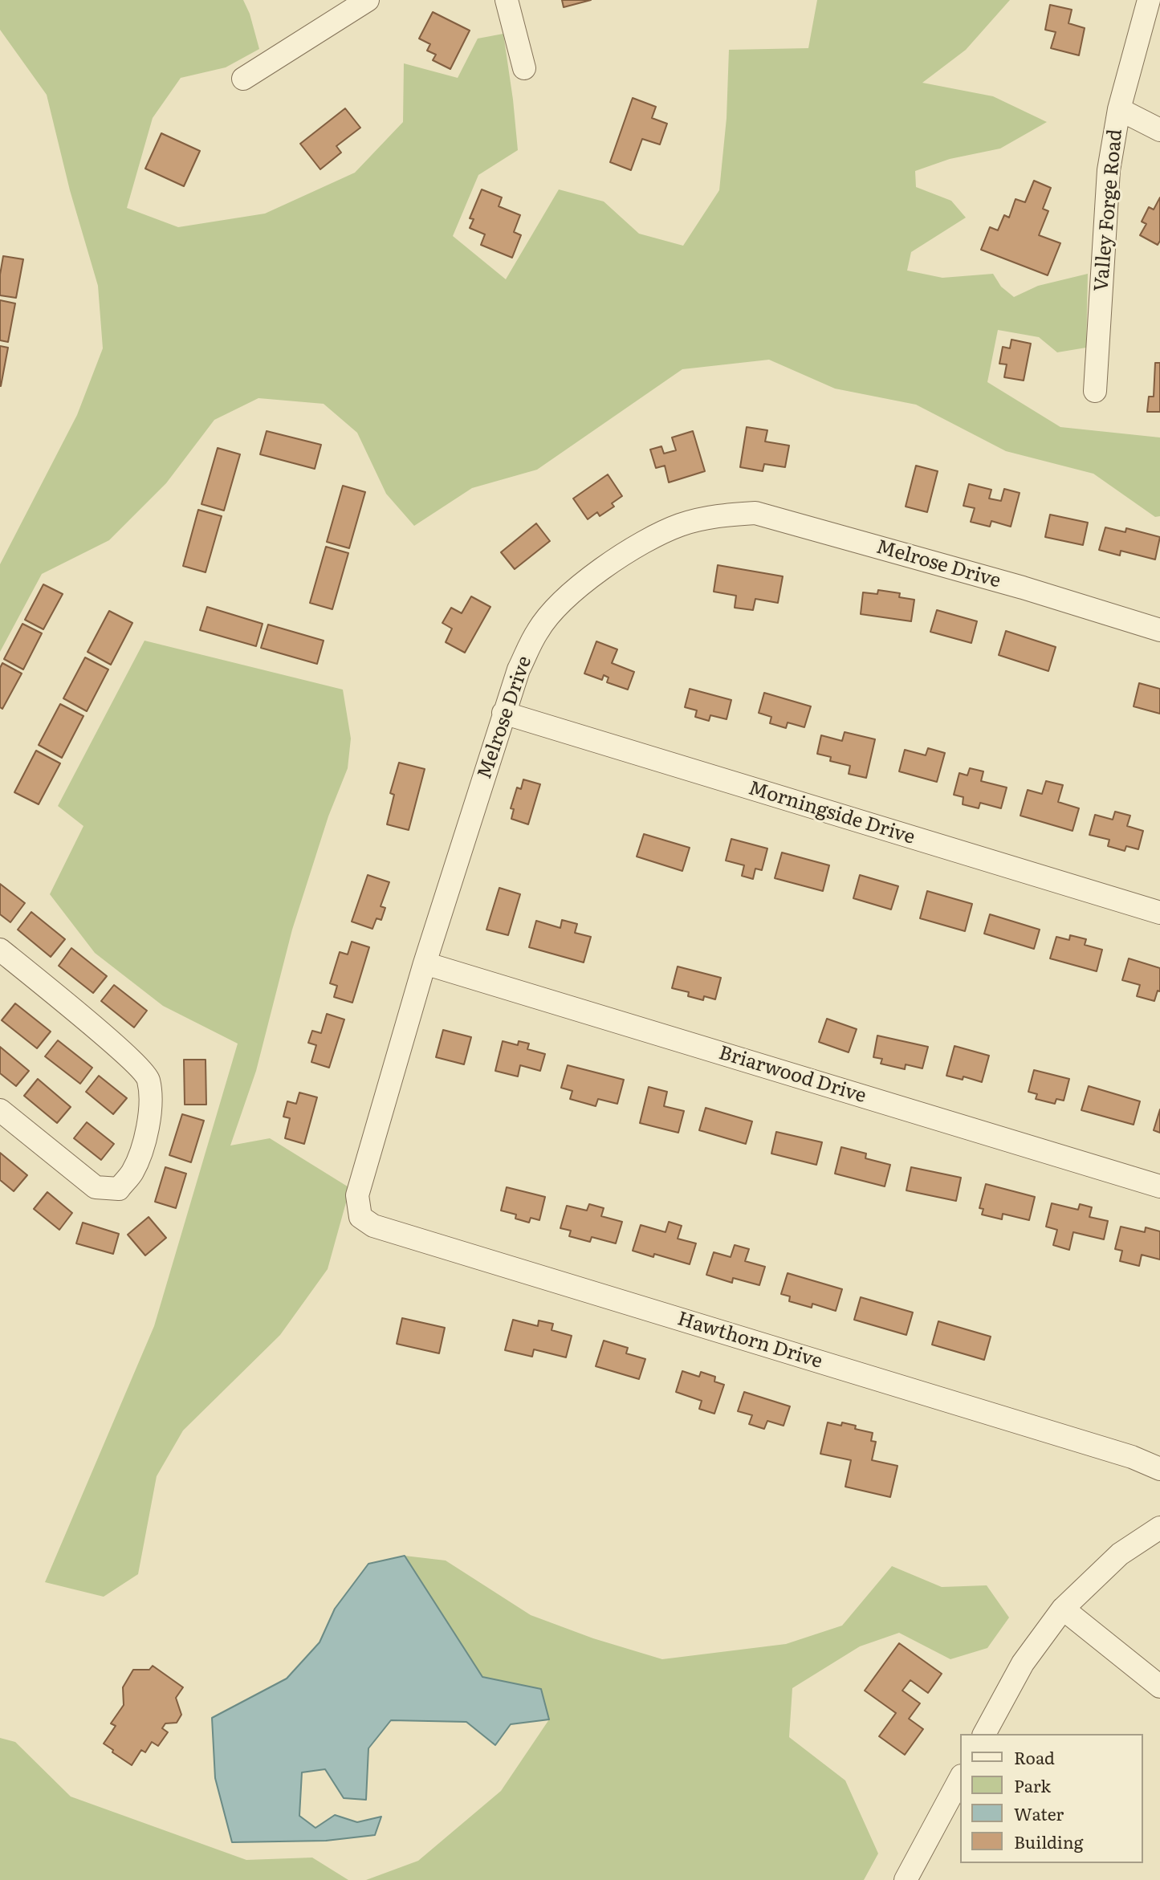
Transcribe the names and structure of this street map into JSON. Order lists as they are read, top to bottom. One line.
{"streets":{"street":["Valley Forge Road","Melrose Drive","Morningside Drive","Briarwood Drive","Hawthorn Drive"]},"crossings":[["Melrose Drive","Morningside Drive"],["Melrose Drive","Briarwood Drive"],["Melrose Drive","Hawthorn Drive"]],"legend":["Road","Park","Water","Building"]}
